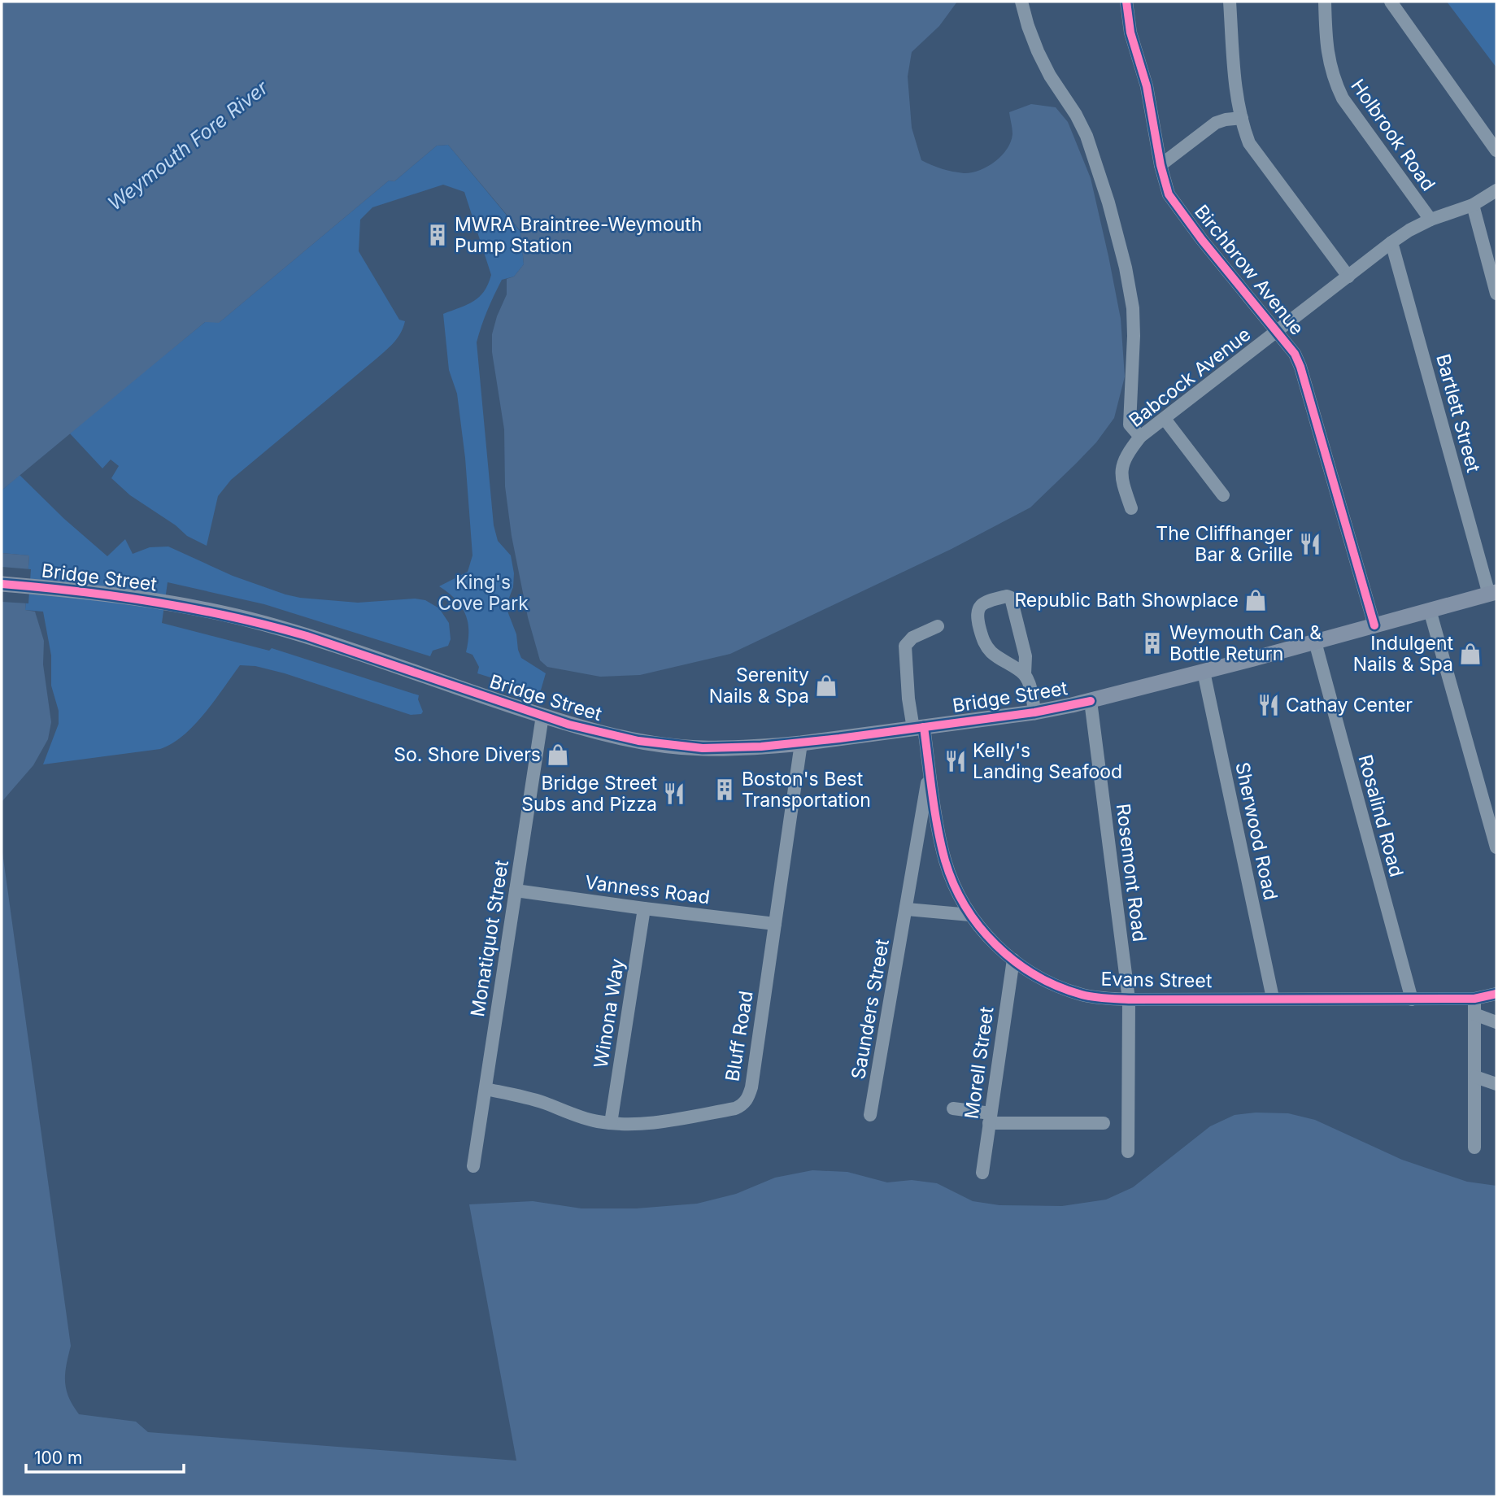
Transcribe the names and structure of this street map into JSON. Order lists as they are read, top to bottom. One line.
{"streets":{"main road":["Bridge Street"],"street":["Holbrook Road","Birchbrow Avenue","Babcock Avenue","Bartlett Street","Rosalind Road","Sherwood Road","Rosemont Road","Vanness Road","Monatiquot Street","Evans Street","Saunders Street","Winona Way","Bluff Road","Morell Street"]},"crossings":[["Holbrook Road","Babcock Avenue"],["Birchbrow Avenue","Babcock Avenue"],["Birchbrow Avenue","Bridge Street"],["Babcock Avenue","Bartlett Street"],["Bartlett Street","Bridge Street"],["Bridge Street","Rosalind Road"],["Bridge Street","Sherwood Road"],["Bridge Street","Rosemont Road"],["Bridge Street","Monatiquot Street"],["Bridge Street","Evans Street"],["Bridge Street","Bluff Road"],["Rosalind Road","Evans Street"],["Sherwood Road","Evans Street"],["Rosemont Road","Evans Street"],["Vanness Road","Monatiquot Street"],["Vanness Road","Winona Way"],["Vanness Road","Bluff Road"],["Monatiquot Street","Bluff Road"],["Evans Street","Saunders Street"],["Evans Street","Morell Street"],["Winona Way","Bluff Road"]],"water":["Weymouth Fore River"],"parks":["King's Cove Park"],"places":{"building":["MWRA Braintree-Weymouth Pump Station","Weymouth Can & Bottle Return","Boston's Best Transportation"],"restaurant":["The Cliffhanger Bar & Grille","Cathay Center","Kelly's Landing Seafood","Bridge Street Subs and Pizza"],"shop":["Republic Bath Showplace","Indulgent Nails & Spa","Serenity Nails & Spa","So. Shore Divers"]},"scale_bar":"100 m"}
